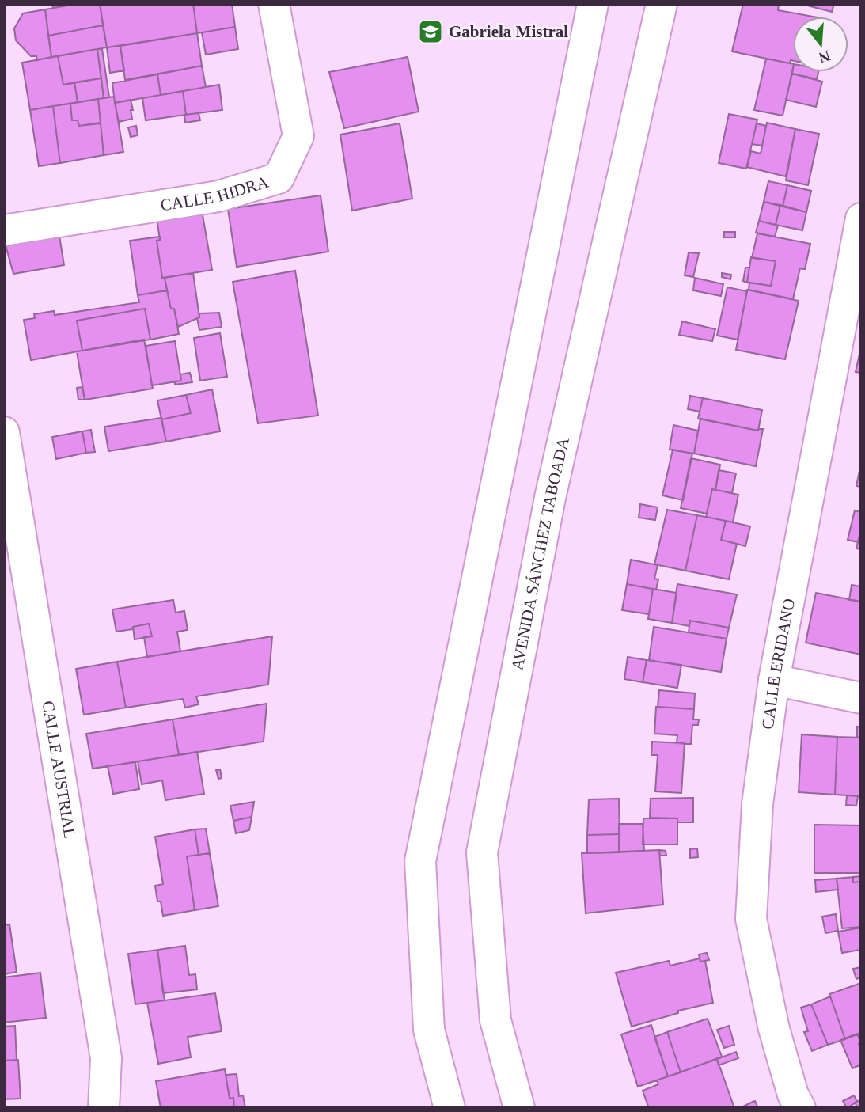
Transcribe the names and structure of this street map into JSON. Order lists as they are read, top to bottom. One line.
{"streets":{"main road":["CALLE HIDRA","AVENIDA SÁNCHEZ TABOADA","CALLE ERIDANO","CALLE AUSTRIAL"]},"places":{"school or university":["Gabriela Mistral"]},"north":"bottom"}
